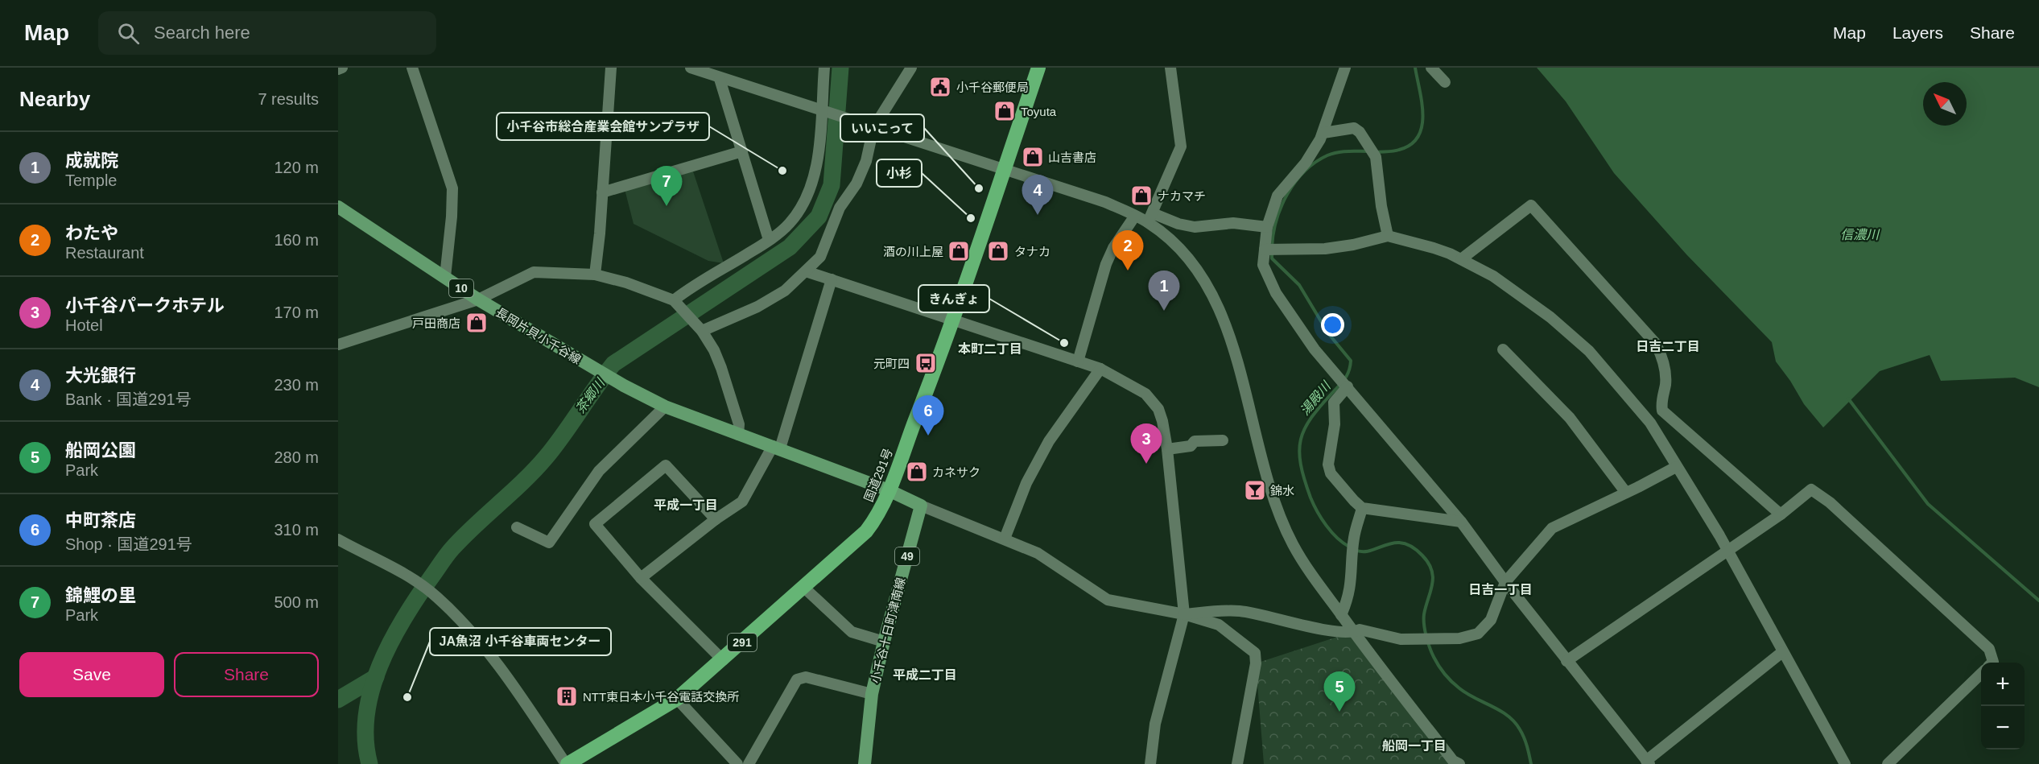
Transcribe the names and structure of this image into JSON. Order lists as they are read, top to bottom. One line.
{"streets":{"highway":["国道291号","291"],"main road":["10","長岡片貝小千谷線","49","小千谷十日町津南線"]},"crossings":[["長岡片貝小千谷線","国道291号"]],"districts":["日吉二丁目","本町二丁目","平成一丁目","日吉一丁目","平成二丁目","船岡一丁目"],"water":["信濃川","茶郷川","湯殿川"],"places":{"public building":["小千谷郵便局"],"shop":["Toyuta","山吉書店","ナカマチ","酒の川上屋","タナカ","戸田商店","カネサク"],"other":["小千谷市総合産業会館サンプラザ","いいこって","小杉","きんぎょ","JA魚沼 小千谷車両センター"],"bus stop":["元町四"],"bar":["錦水"],"building":["NTT東日本小千谷電話交換所"]},"north":"top left","page":{"header":"Map","search":"Search here","nav":["Map","Layers","Share"],"heading":["Nearby","7 results"],"list":[{"mark":"1","name":"成就院","note":"Temple","value":"120 m"},{"mark":"2","name":"わたや","note":"Restaurant","value":"160 m"},{"mark":"3","name":"小千谷パークホテル","note":"Hotel","value":"170 m"},{"mark":"4","name":"大光銀行","note":"Bank · 国道291号","value":"230 m"},{"mark":"5","name":"船岡公園","note":"Park","value":"280 m"},{"mark":"6","name":"中町茶店","note":"Shop · 国道291号","value":"310 m"},{"mark":"7","name":"錦鯉の里","note":"Park","value":"500 m"}],"pins":["7","4","2","1","6","3","5"],"buttons":["Save","Share"],"map_buttons":["+","−"]}}
